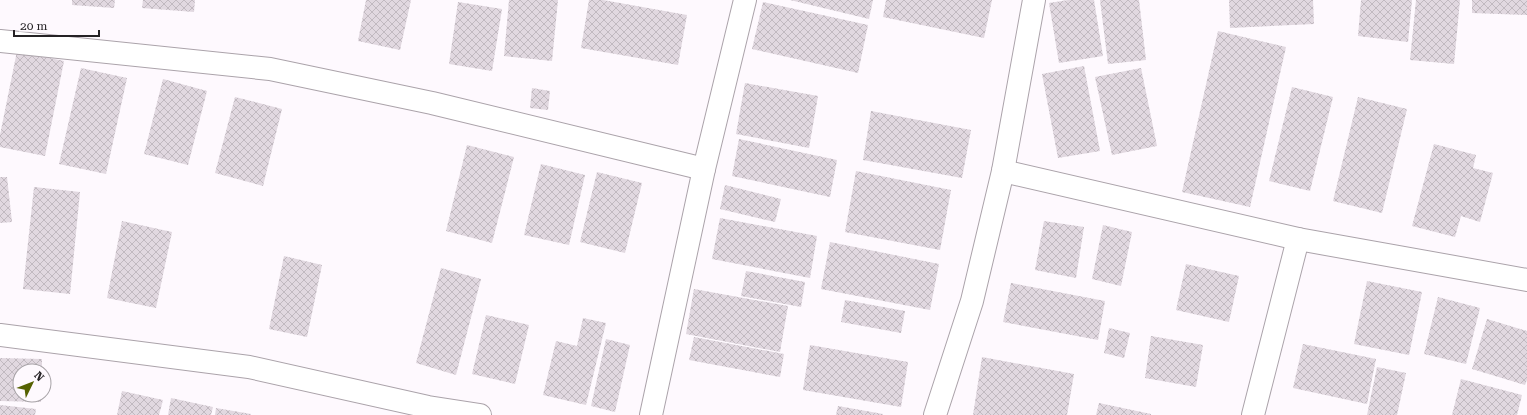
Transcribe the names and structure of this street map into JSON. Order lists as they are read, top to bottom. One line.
{"scale_bar":"20 m","north":"top right"}
